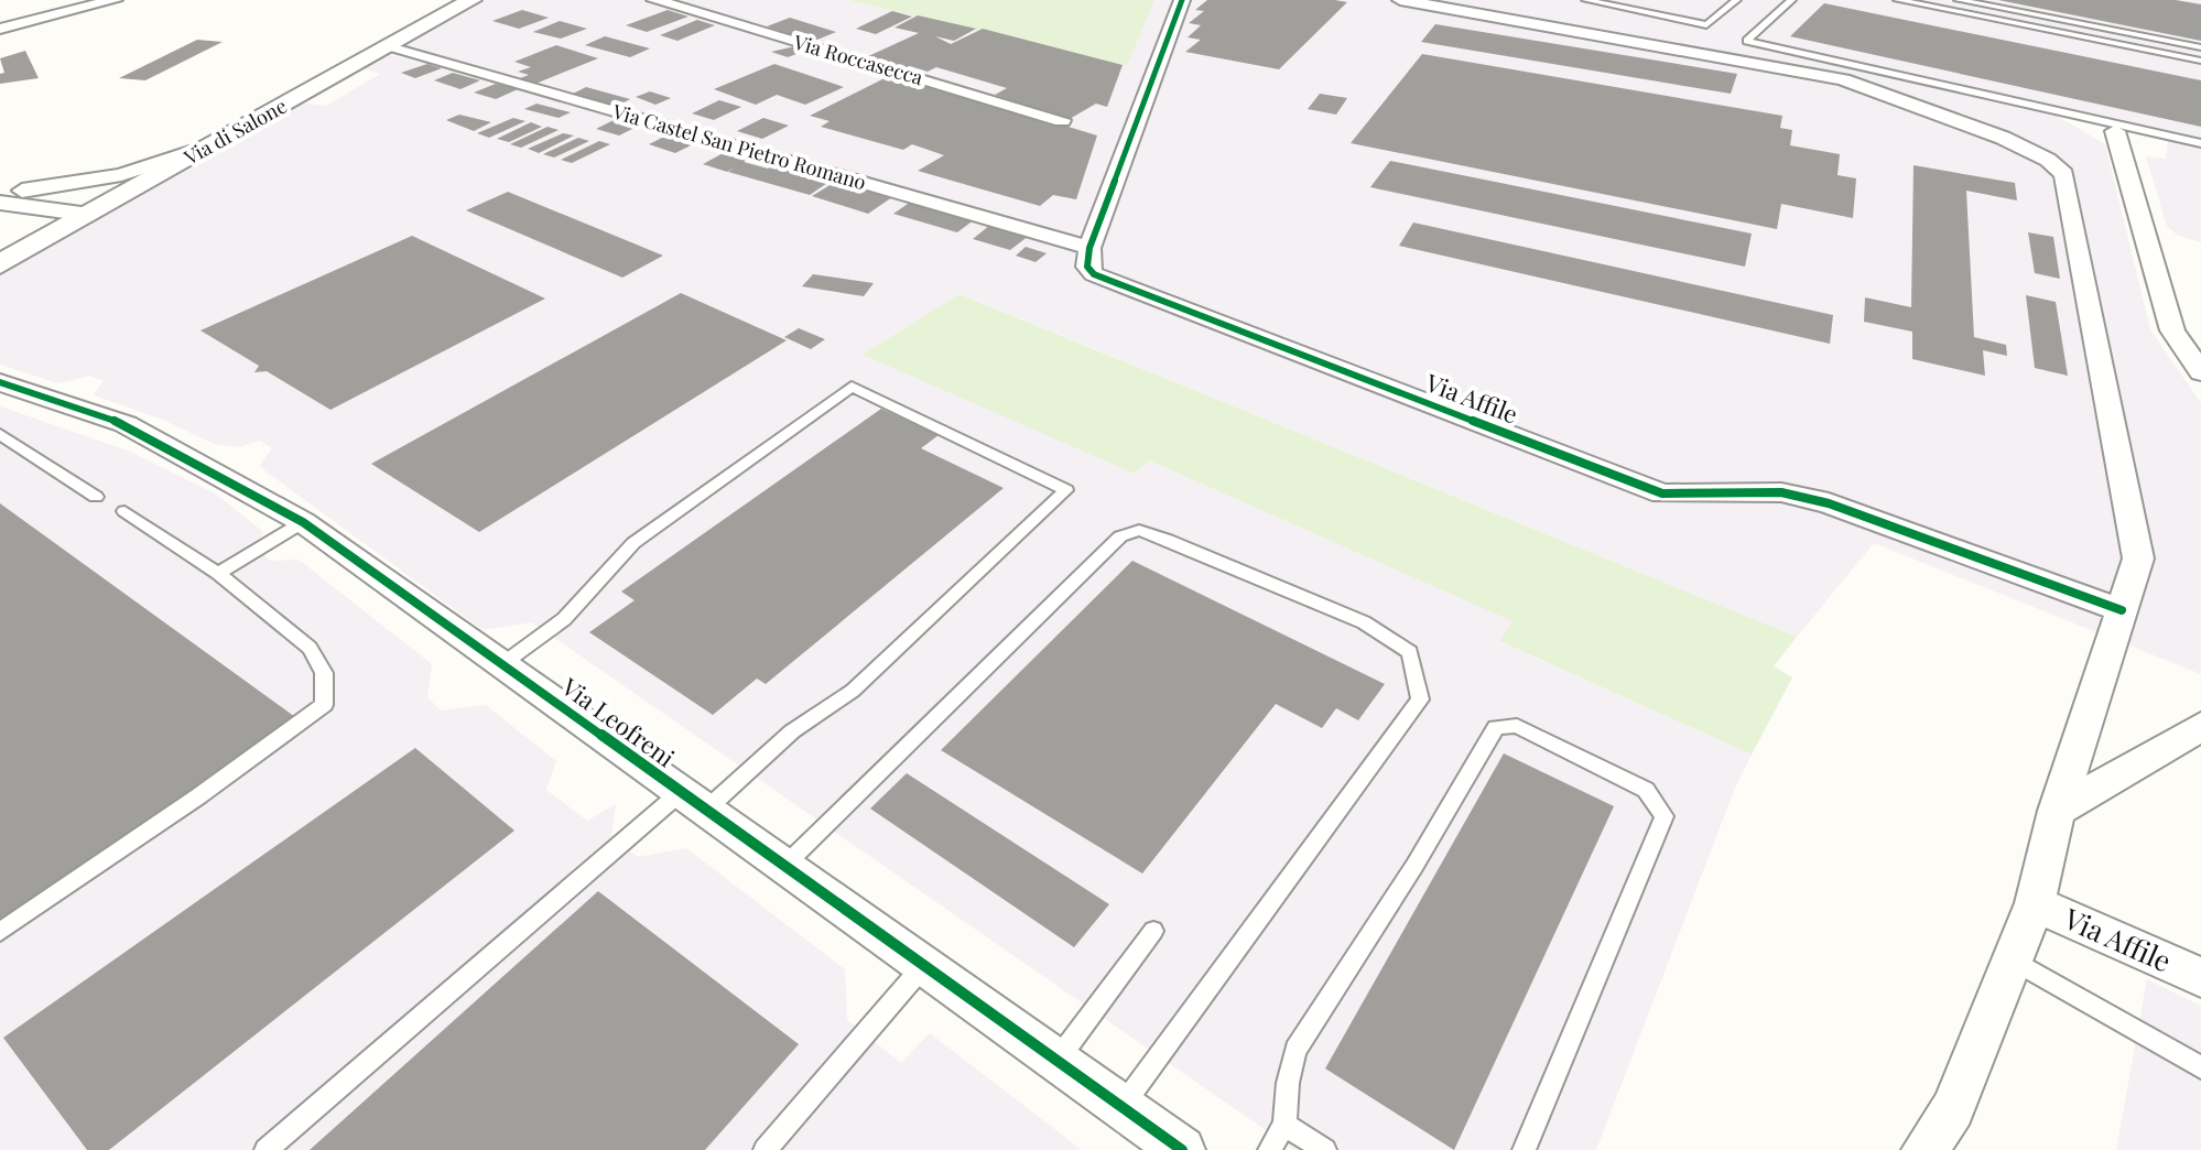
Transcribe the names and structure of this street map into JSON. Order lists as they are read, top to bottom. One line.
{"streets":{"street":["Via Roccasecca","Via di Salone","Via Castel San Pietro Romano","Via Affile","Via Leofreni"]},"crossings":[["Via di Salone","Via Castel San Pietro Romano"],["Via Castel San Pietro Romano","Via Affile"]]}
